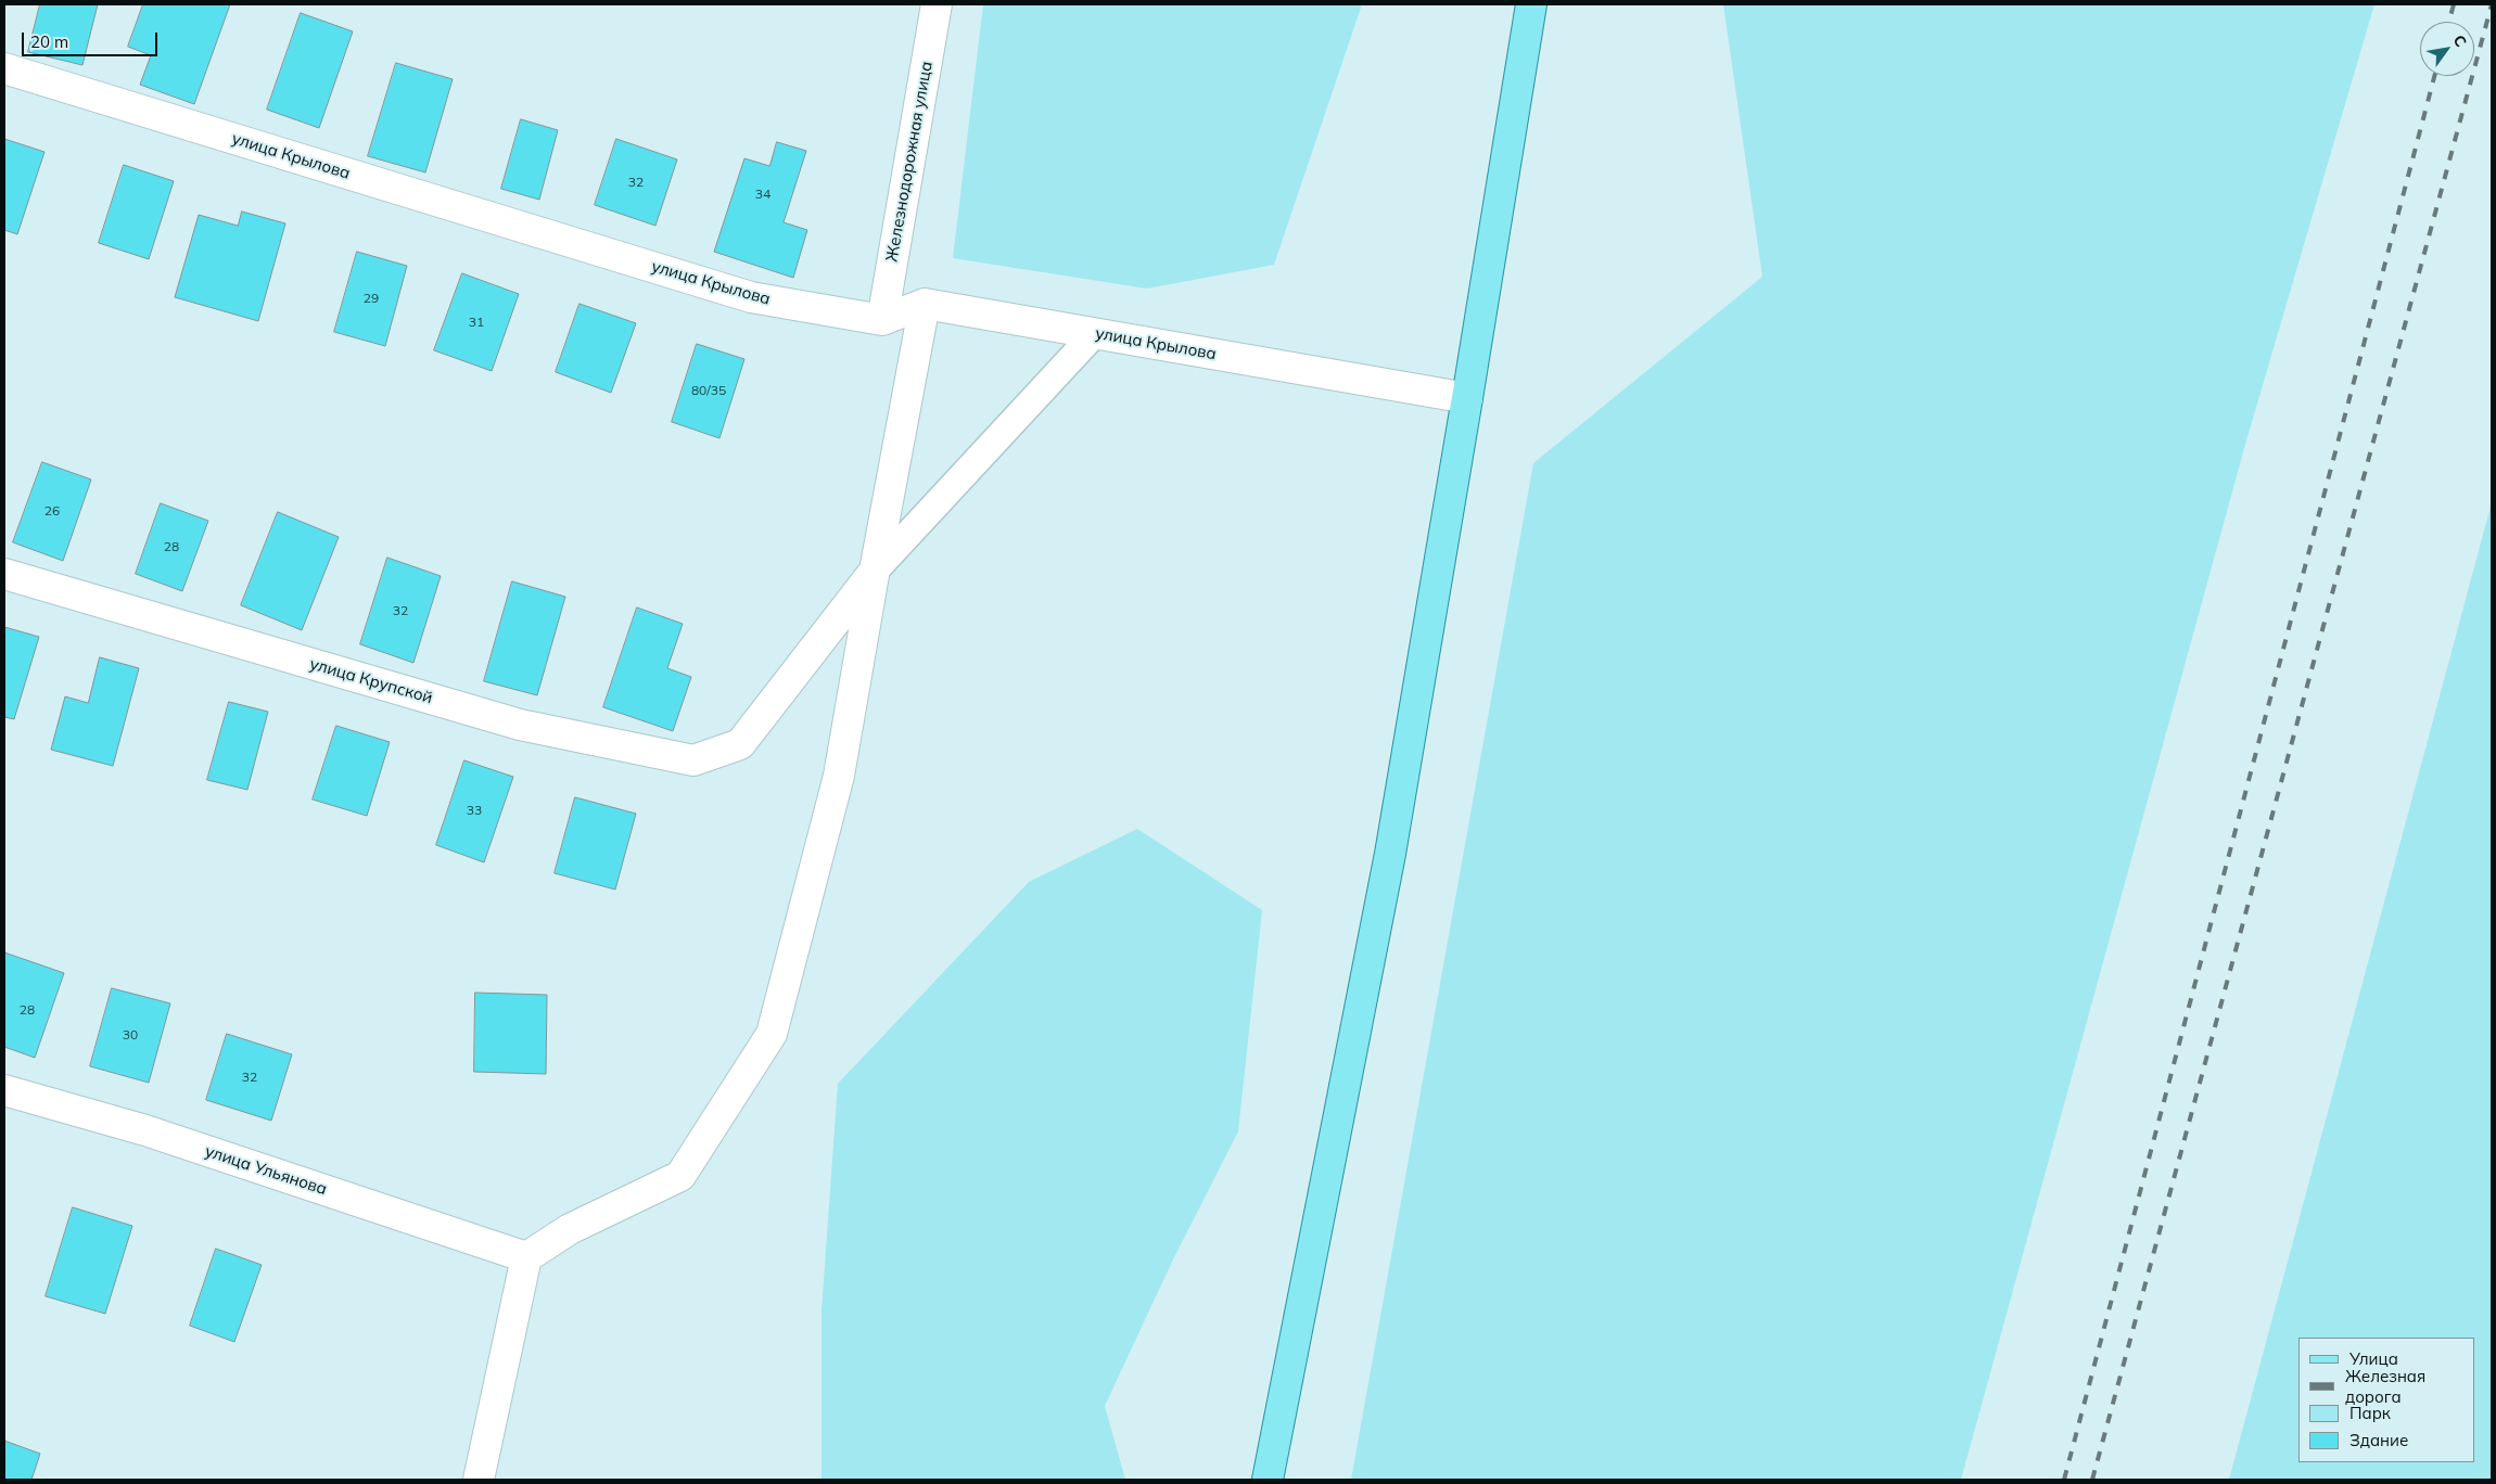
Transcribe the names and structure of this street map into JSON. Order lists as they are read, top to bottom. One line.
{"streets":{"street":["улица Крылова","Железнодорожная улица","улица Крупской","улица Ульянова"]},"crossings":[["улица Крылова","Железнодорожная улица"]],"house_numbers":["32","34","29","31","80/35","26","28","32","33","28","30","32"],"legend":["Улица","Железная дорога","Парк","Здание"],"scale_bar":"20 m","north":"top right"}
